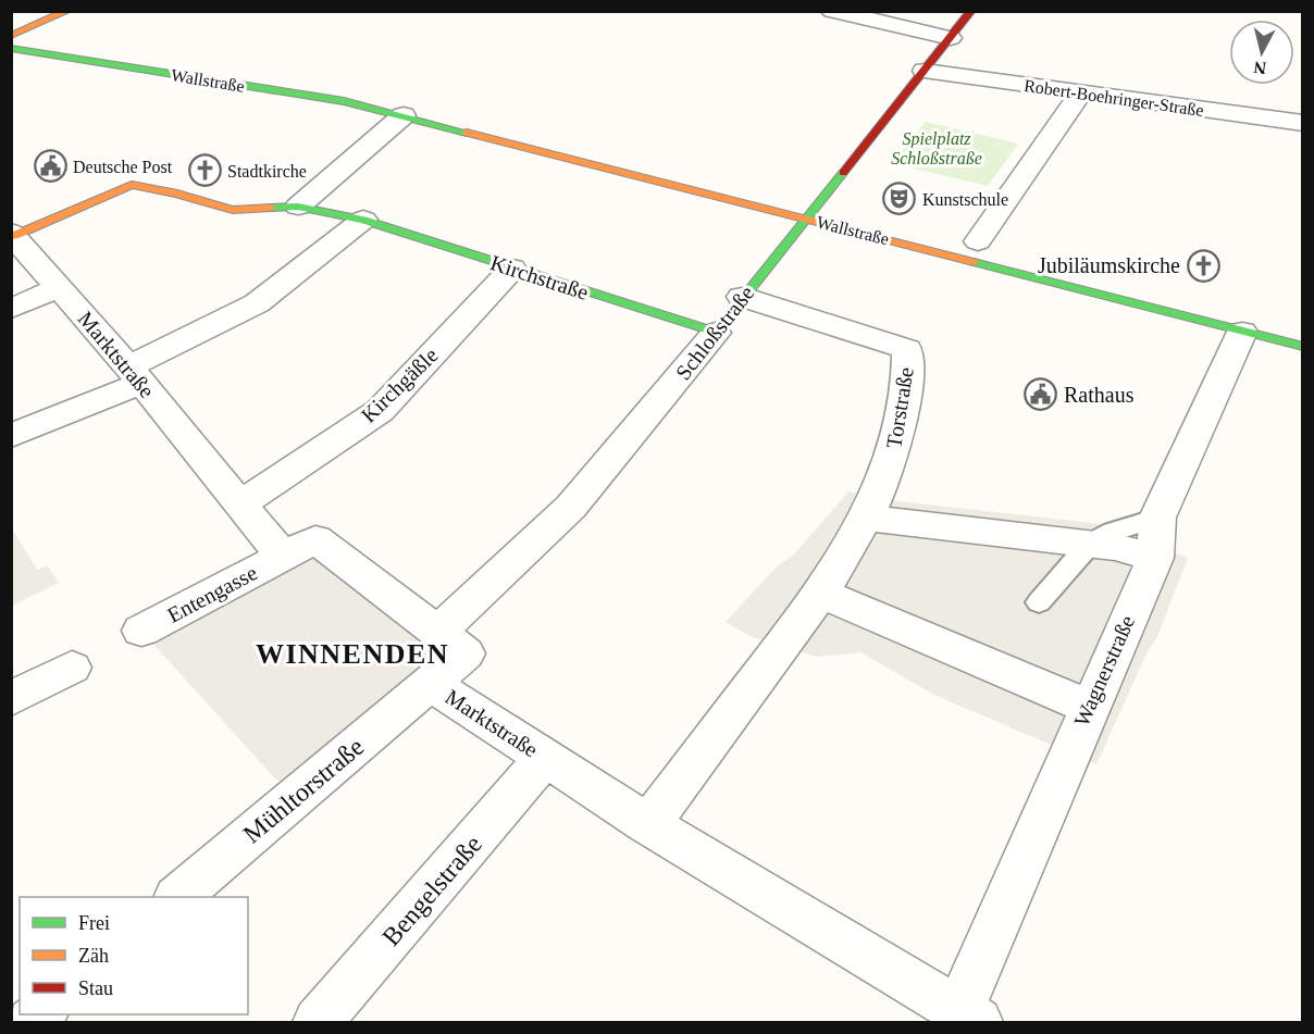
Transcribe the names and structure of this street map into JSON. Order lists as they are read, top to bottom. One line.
{"streets":{"street":["Wallstraße","Robert-Boehringer-Straße","Kirchstraße","Schloßstraße","Marktstraße","Kirchgäßle","Torstraße","Entengasse","Wagnerstraße","Mühltorstraße","Bengelstraße"]},"crossings":[["Wallstraße","Schloßstraße"],["Wallstraße","Wagnerstraße"],["Robert-Boehringer-Straße","Schloßstraße"],["Kirchstraße","Schloßstraße"],["Kirchstraße","Marktstraße"],["Kirchstraße","Kirchgäßle"],["Schloßstraße","Marktstraße"],["Schloßstraße","Torstraße"],["Marktstraße","Kirchgäßle"],["Marktstraße","Torstraße"],["Marktstraße","Entengasse"],["Marktstraße","Wagnerstraße"],["Marktstraße","Mühltorstraße"],["Marktstraße","Bengelstraße"]],"districts":["WINNENDEN"],"parks":["Spielplatz Schloßstraße"],"places":{"public building":["Deutsche Post","Rathaus"],"church":["Stadtkirche","Jubiläumskirche"],"theatre":["Kunstschule"]},"legend":["Frei","Zäh","Stau"],"north":"bottom"}
